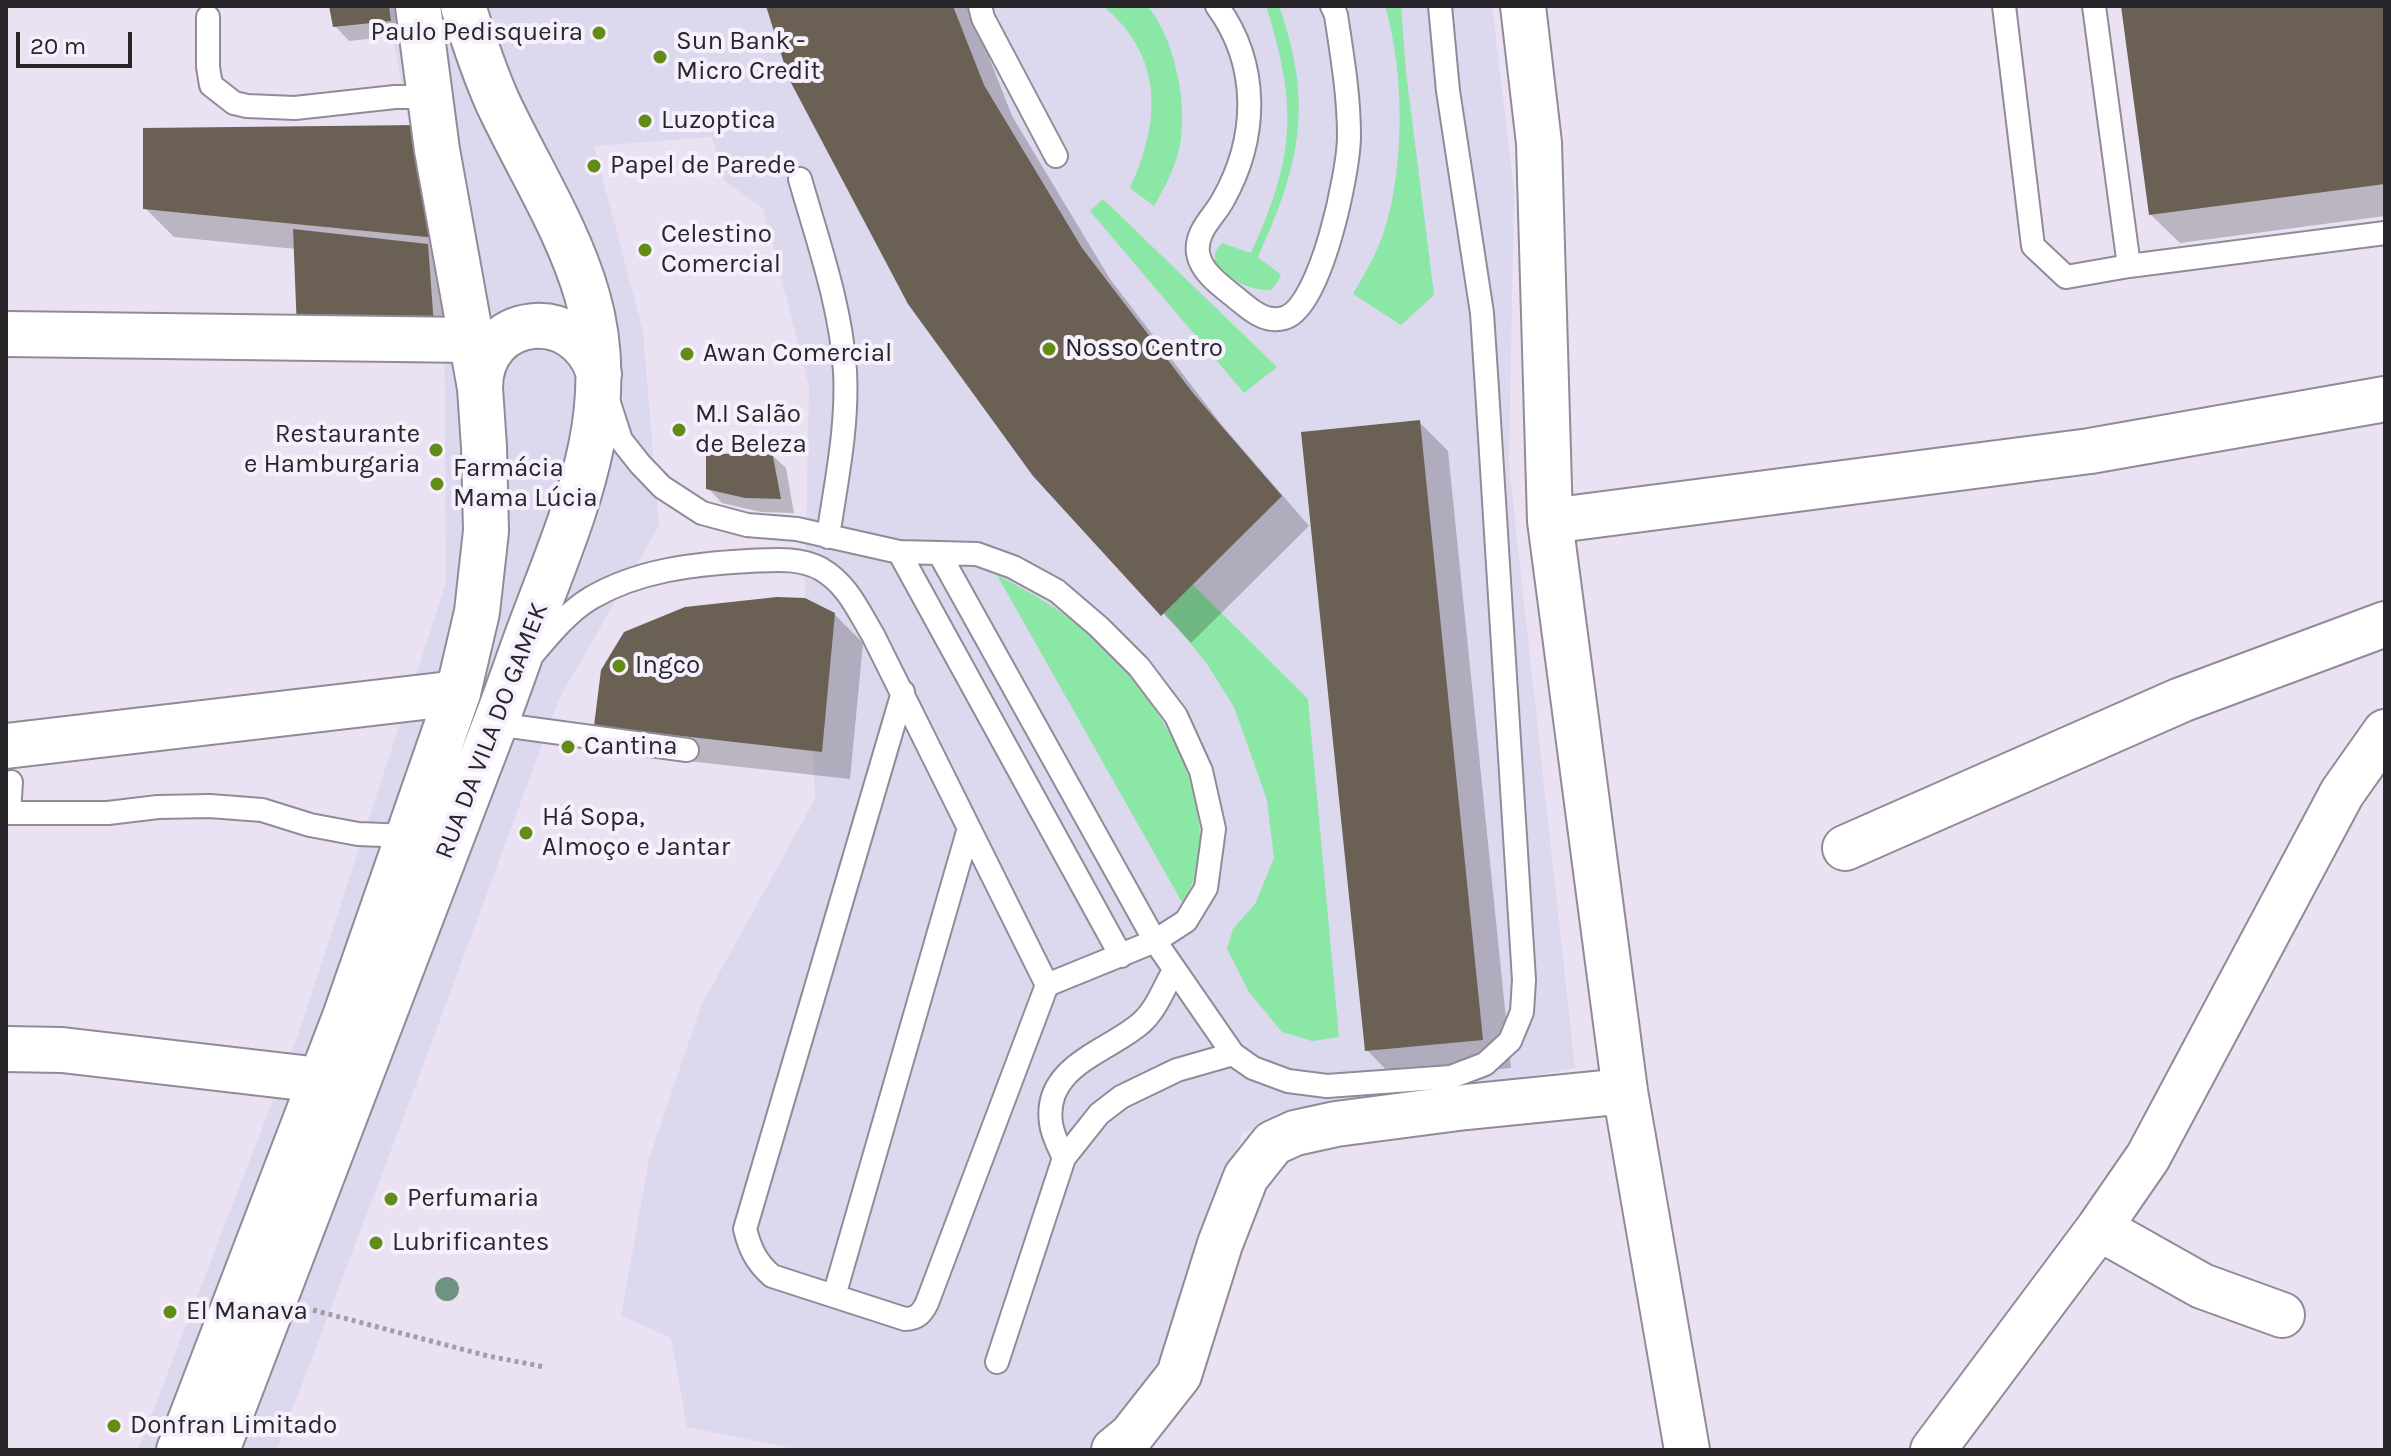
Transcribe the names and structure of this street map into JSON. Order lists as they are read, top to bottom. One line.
{"streets":{"street":["RUA DA VILA DO GAMEK"]},"places":["Paulo Pedisqueira","Sun Bank - Micro Credit","Luzoptica","Papel de Parede","Celestino Comercial","Nosso Centro","Awan Comercial","M.I Salão de Beleza","Restaurante e Hamburgaria","Farmácia Mama Lúcia","Ingco","Cantina","Há Sopa, Almoço e Jantar","Perfumaria","Lubrificantes","El Manava","Donfran Limitado"],"scale_bar":"20 m"}
